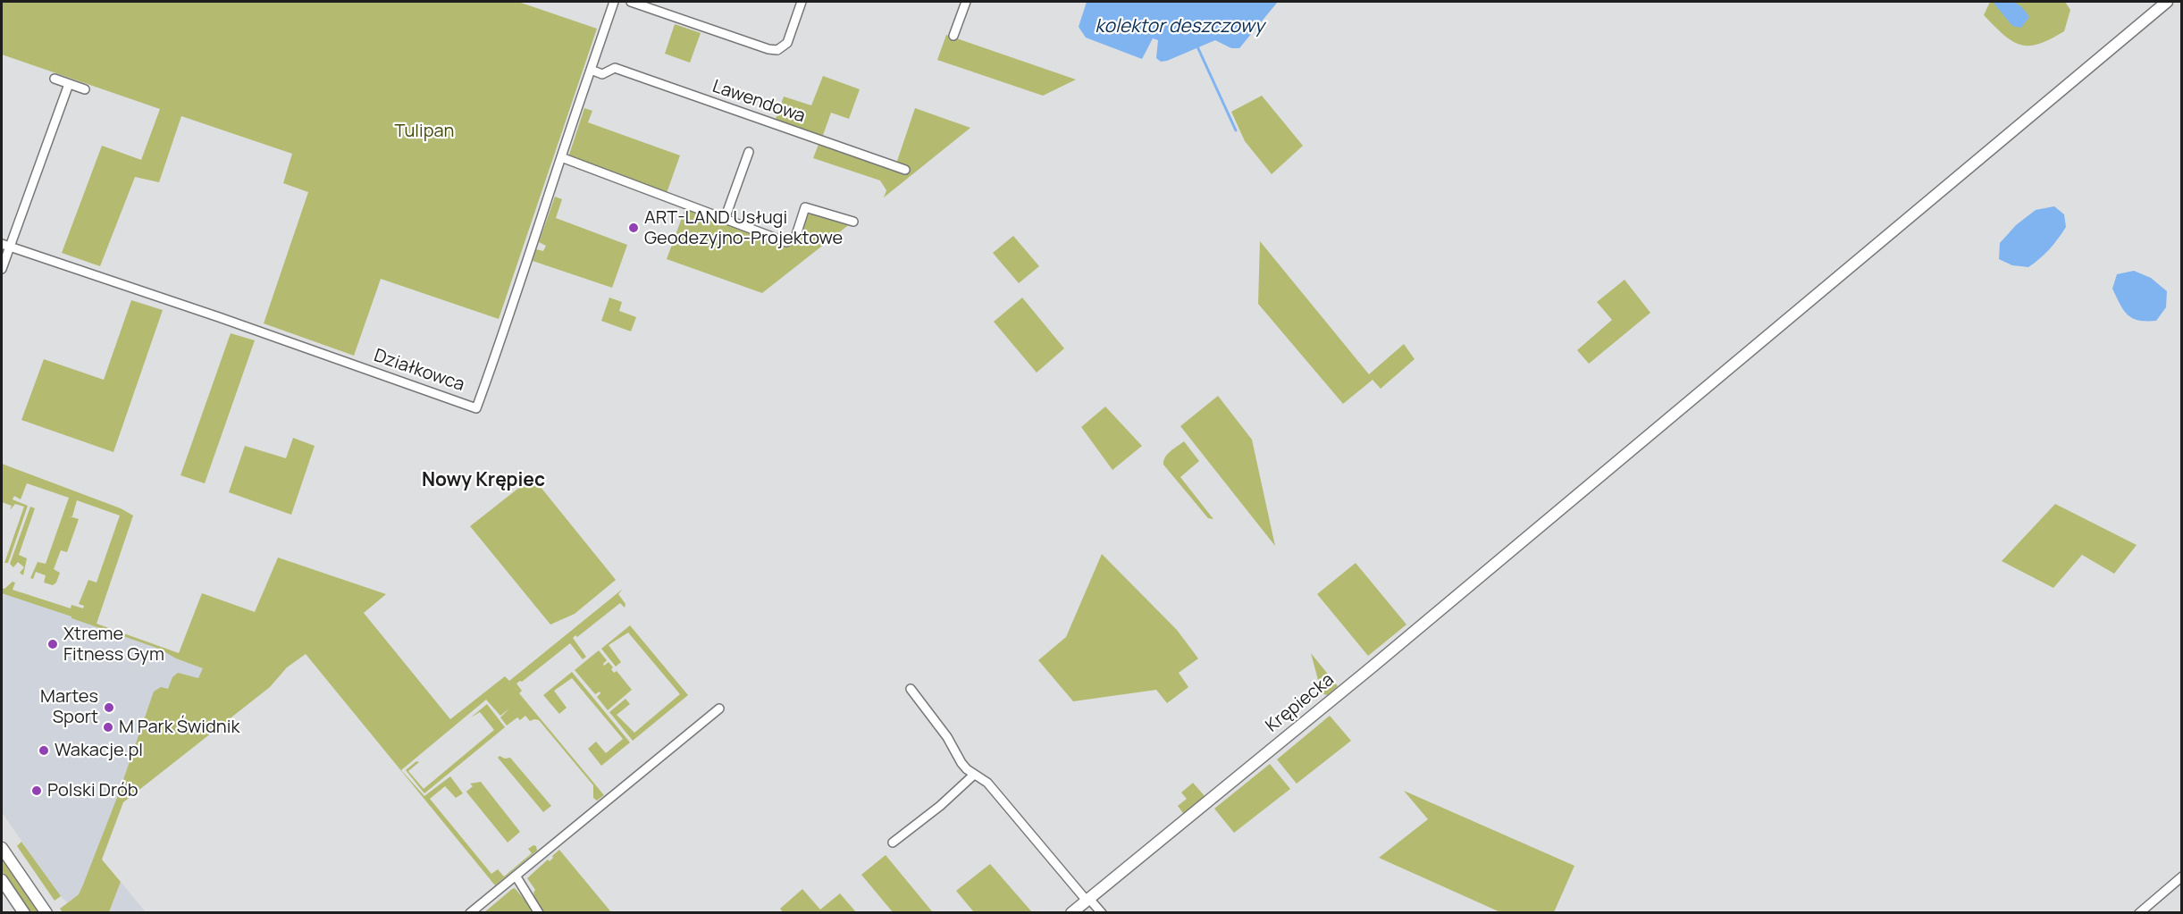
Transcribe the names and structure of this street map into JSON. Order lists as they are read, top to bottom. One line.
{"streets":{"street":["Lawendowa","Działkowca","Krępiecka"]},"crossings":[["Lawendowa","Działkowca"]],"districts":["Nowy Krępiec"],"water":["kolektor deszczowy"],"parks":["Tulipan"],"places":["ART-LAND Usługi Geodezyjno-Projektowe","Xtreme Fitness Gym","Martes Sport","M Park Świdnik","Wakacje.pl","Polski Drób"]}
